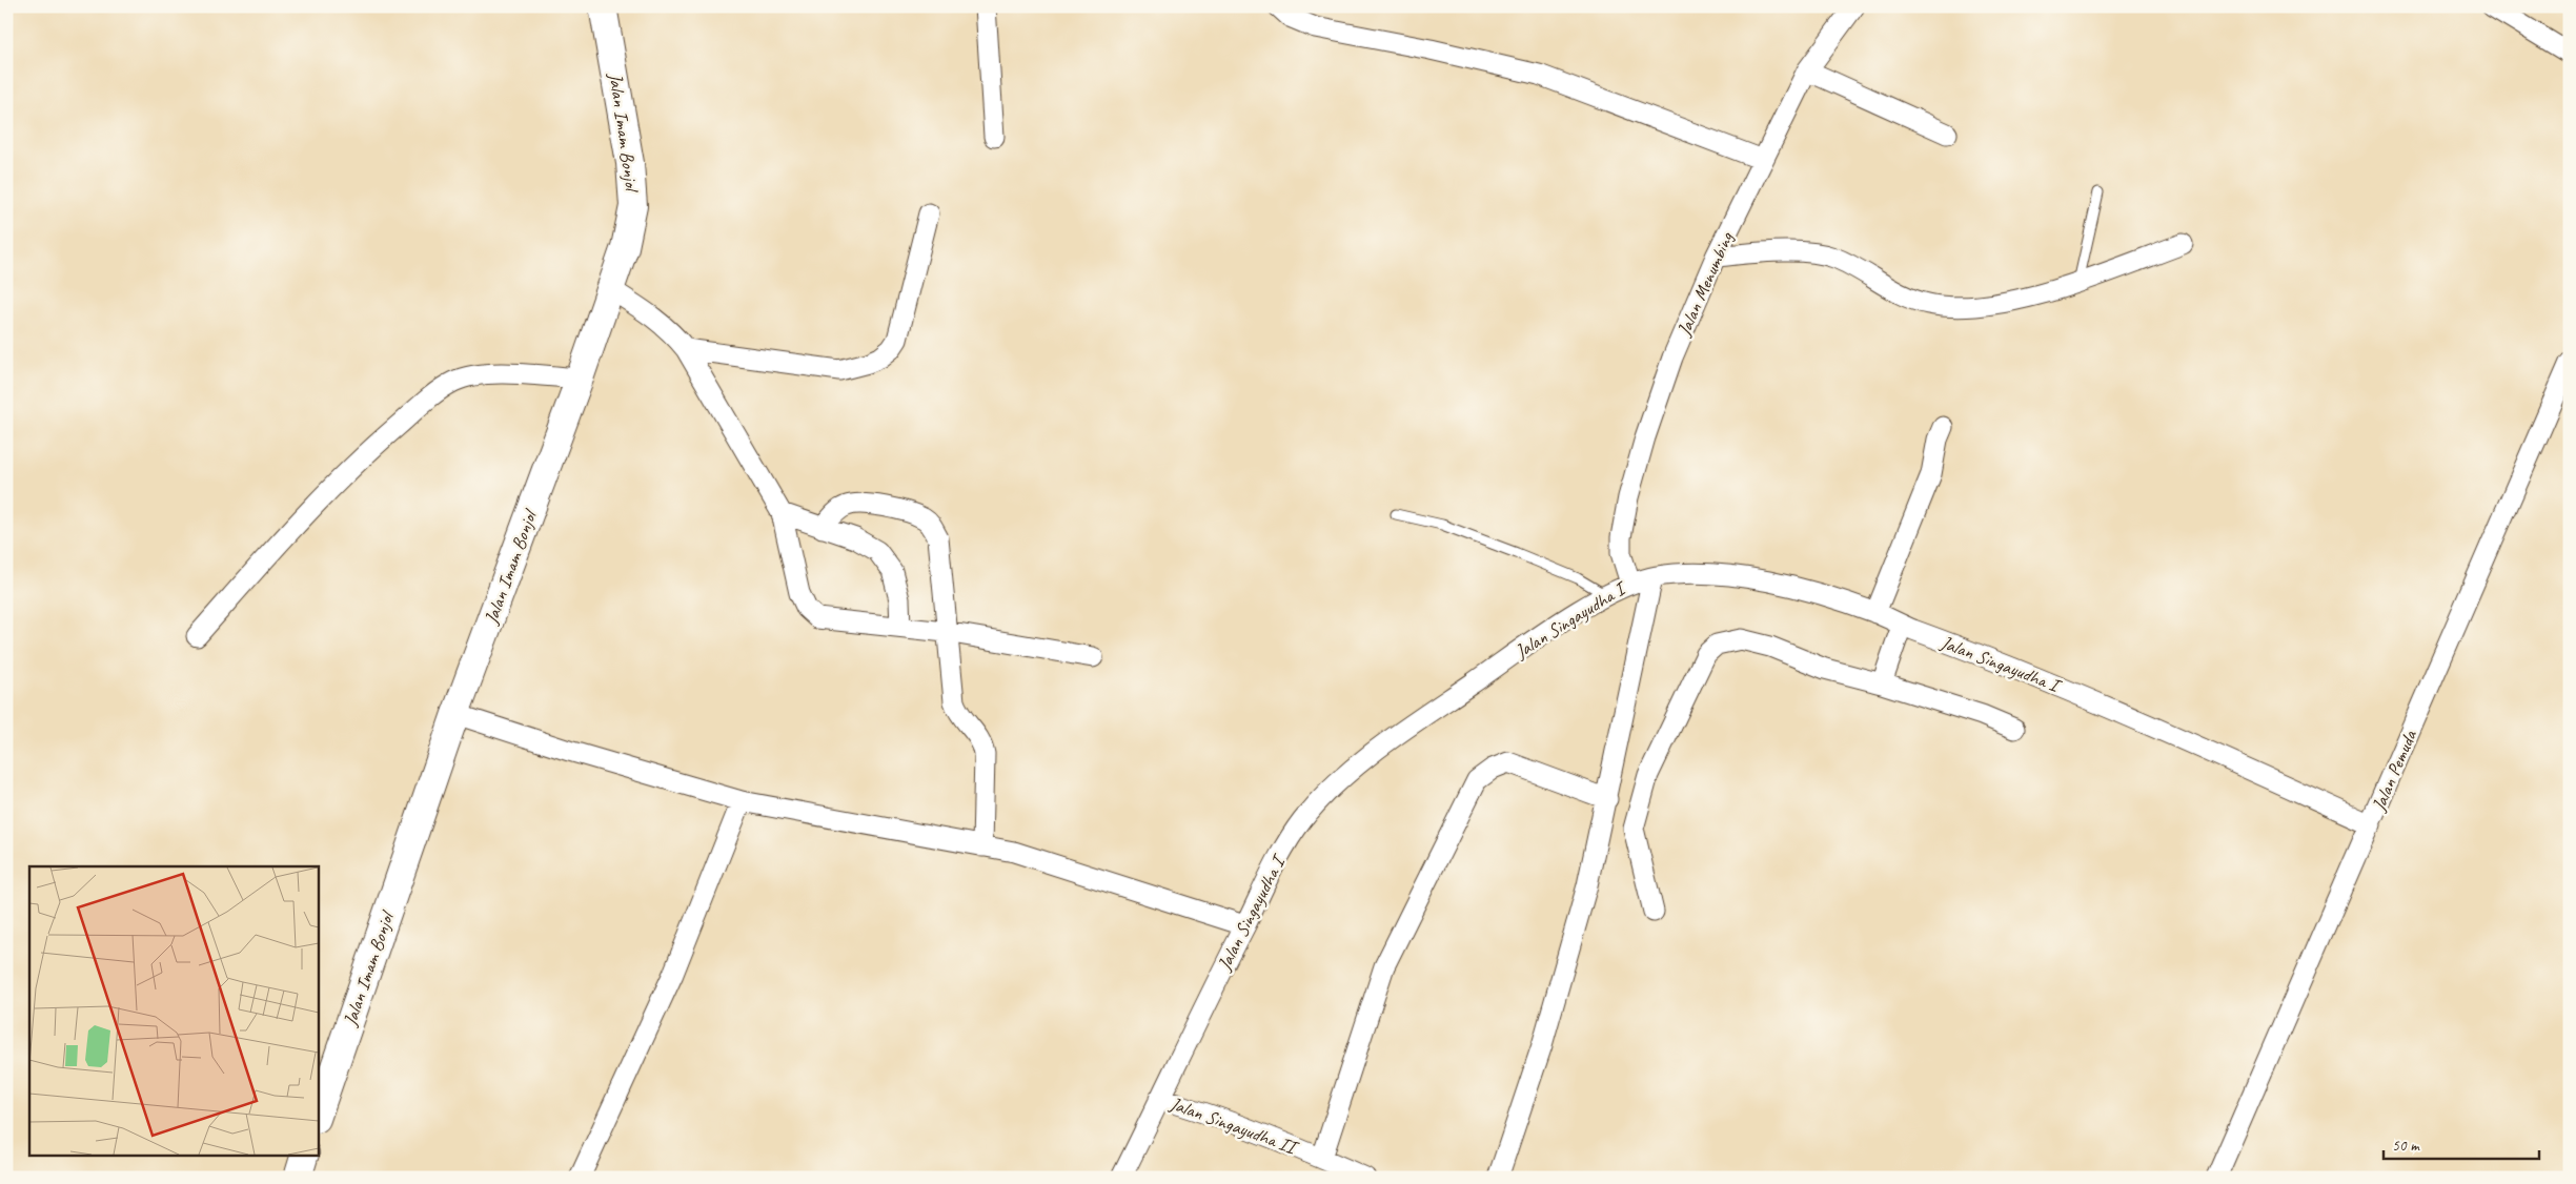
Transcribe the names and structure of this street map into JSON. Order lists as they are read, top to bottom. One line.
{"streets":{"main road":["Jalan Imam Bonjol"],"street":["Jalan Menumbing","Jalan Singayudha I","Jalan Pemuda","Jalan Singayudha II"]},"crossings":[["Jalan Menumbing","Jalan Singayudha I"],["Jalan Singayudha I","Jalan Pemuda"],["Jalan Singayudha I","Jalan Singayudha II"]],"scale_bar":"50 m"}
